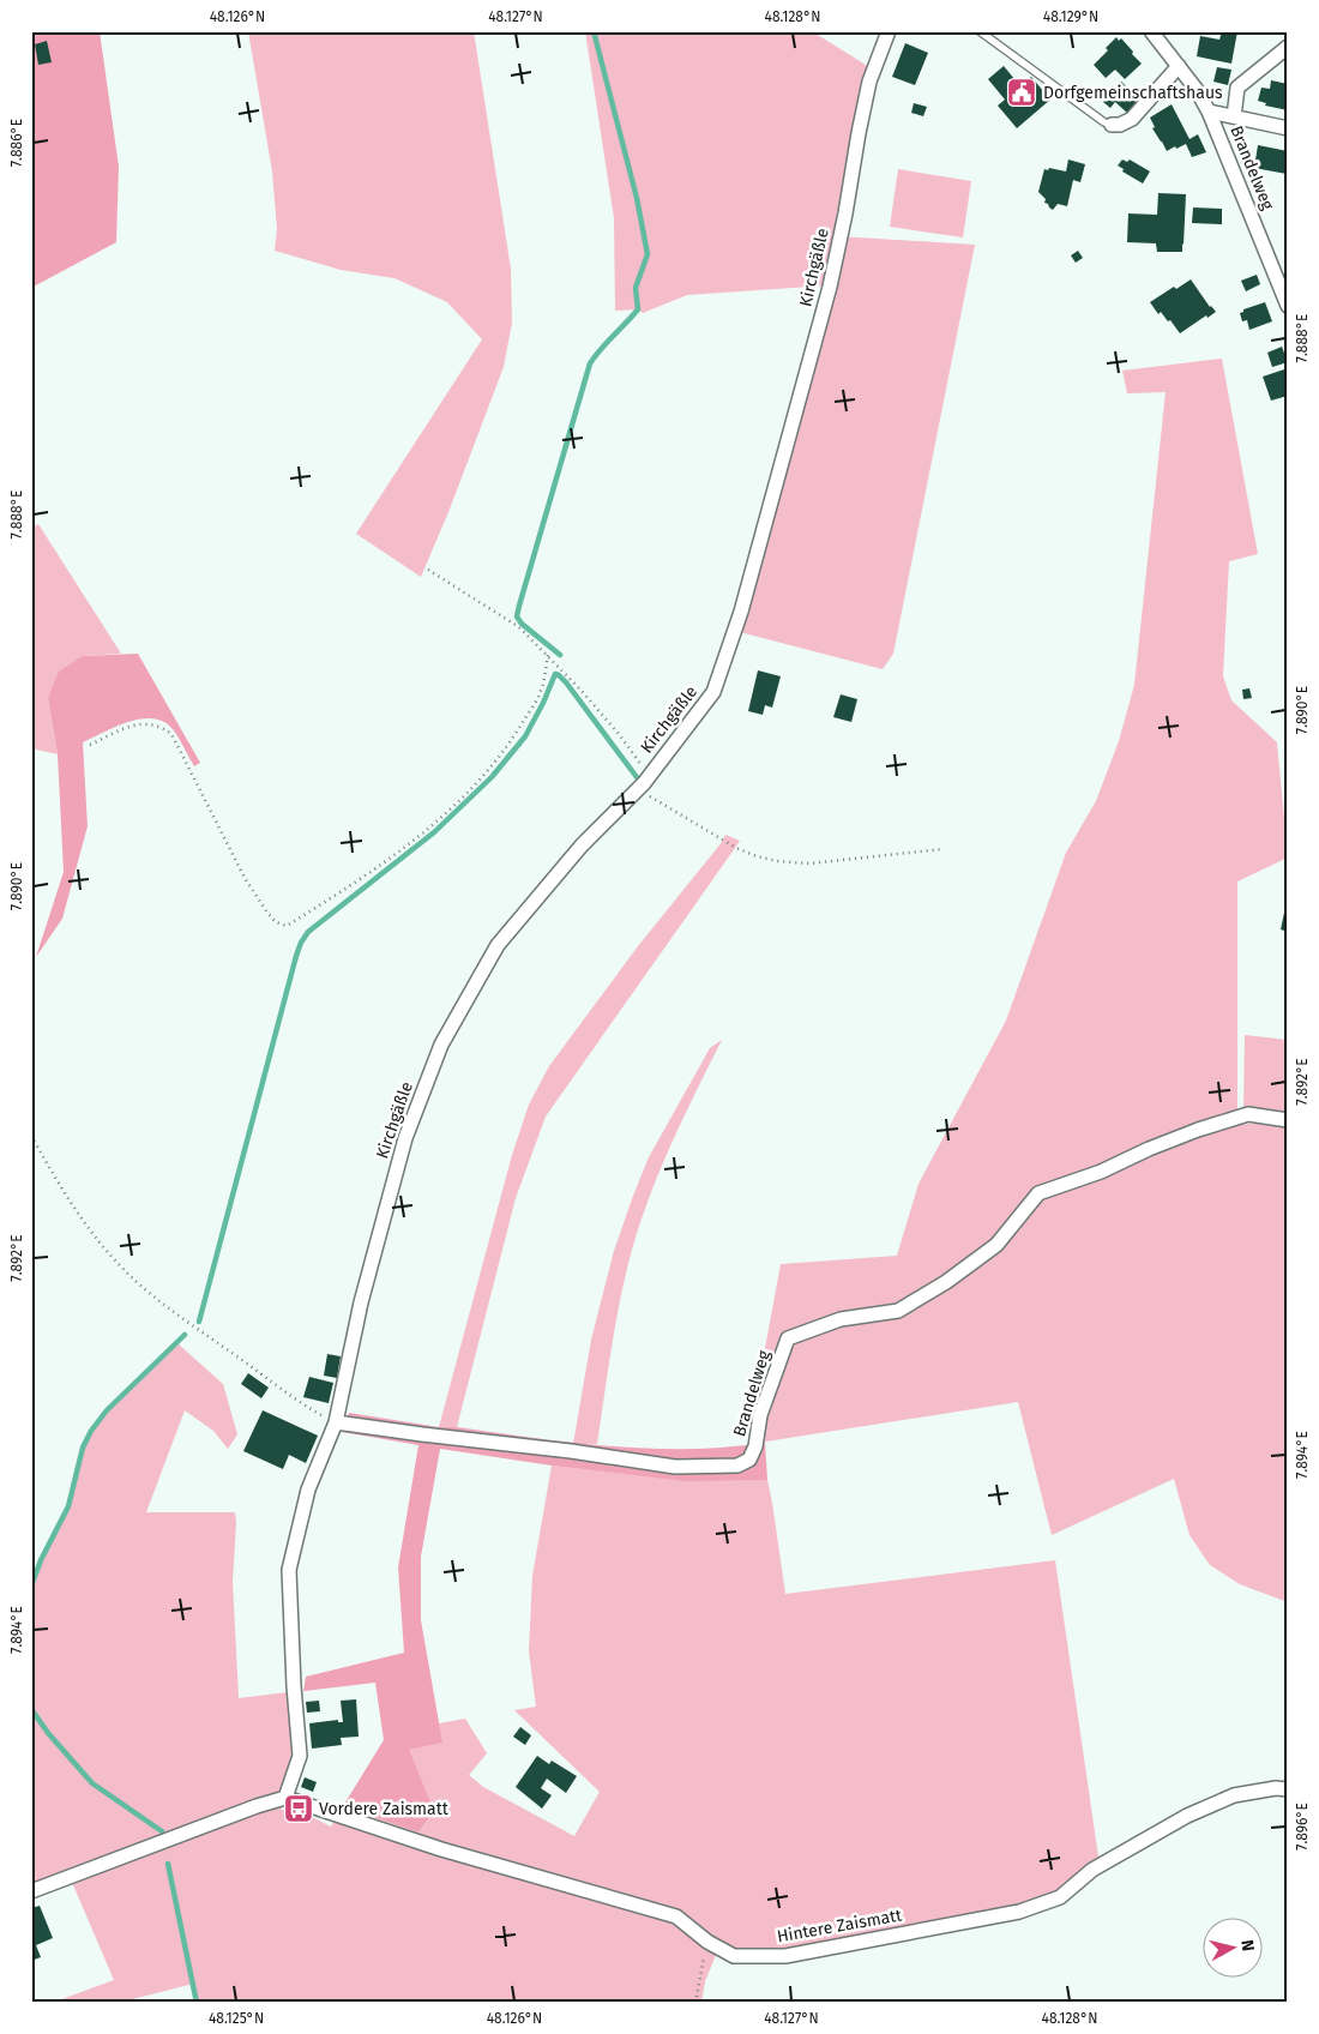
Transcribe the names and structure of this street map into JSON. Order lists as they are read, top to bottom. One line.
{"streets":{"street":["Brandelweg","Kirchgäßle","Hintere Zaismatt"]},"crossings":[["Brandelweg","Kirchgäßle"]],"places":{"public building":["Dorfgemeinschaftshaus"],"bus stop":["Vordere Zaismatt"]},"north":"right","coordinates":["48.126°N","48.127°N","48.128°N","48.129°N","7.886°E","7.888°E","7.890°E","7.892°E","7.894°E","7.896°E","48.125°N"]}
